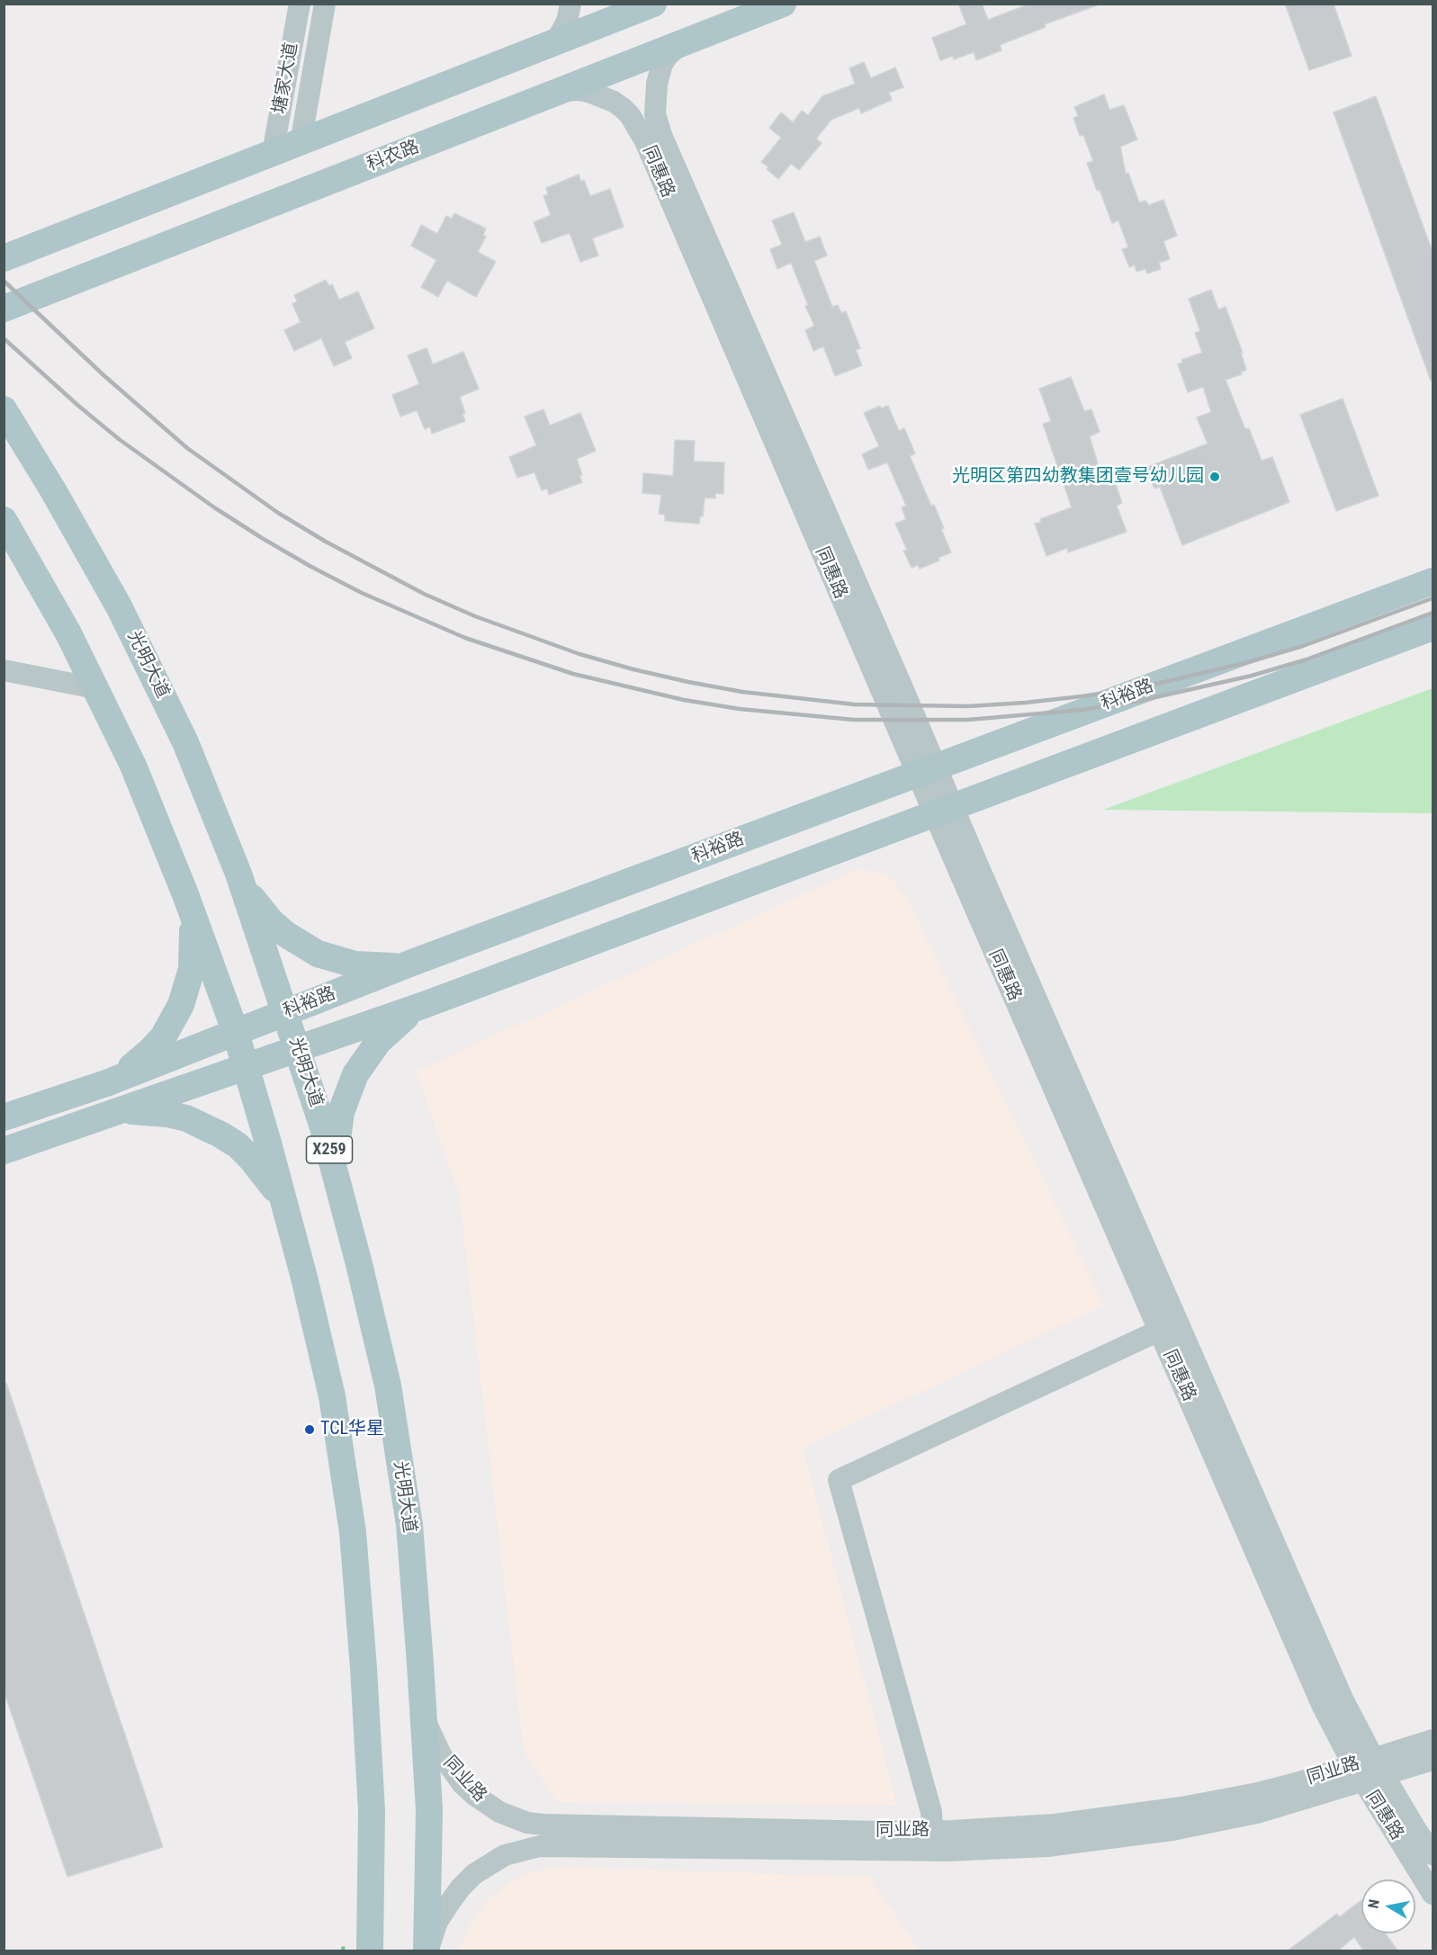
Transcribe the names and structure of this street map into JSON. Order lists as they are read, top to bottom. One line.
{"streets":{"main road":["科农路","光明大道","科裕路","X259"],"street":["塘家大道","同惠路","同业路"]},"crossings":[["科农路","同惠路"],["同惠路","科裕路"],["同惠路","同业路"],["光明大道","科裕路"],["光明大道","同业路"]],"places":["光明区第四幼教集团壹号幼儿园","TCL华星"],"north":"left"}
